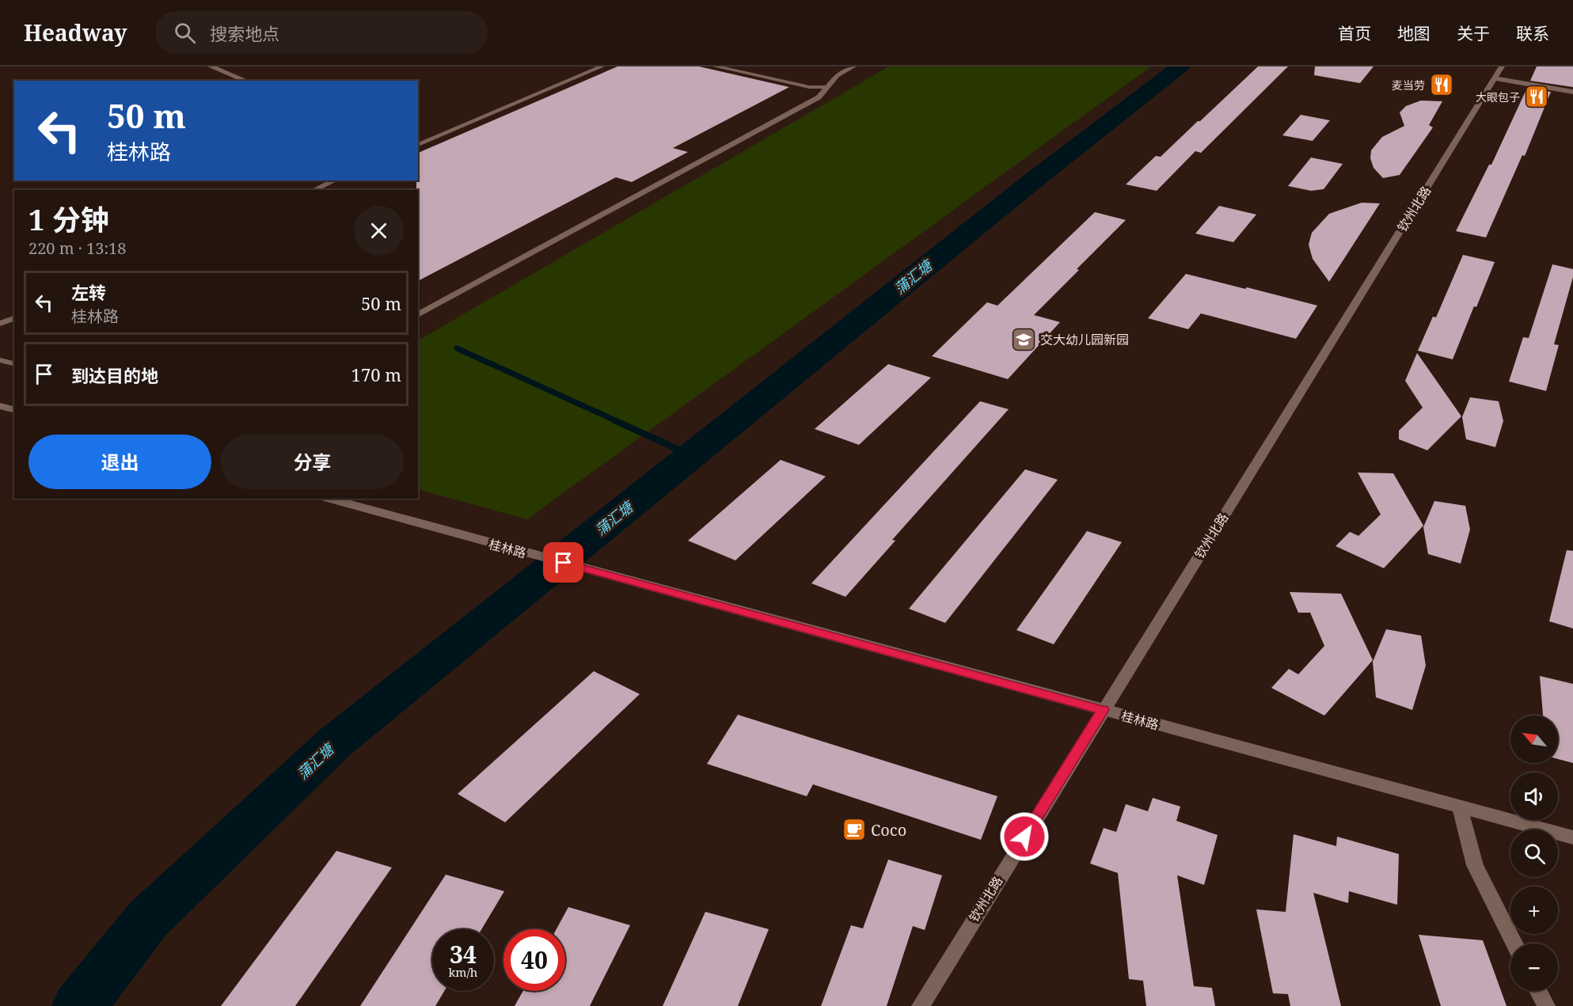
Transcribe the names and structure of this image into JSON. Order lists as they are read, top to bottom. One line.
{"streets":{"street":["钦州北路","桂林路"]},"crossings":[["钦州北路","桂林路"]],"water":["蒲汇塘"],"places":{"restaurant":["麦当劳","大眼包子"],"school or university":["交大幼儿园新园"],"cafe":["Coco"]},"north":"top left","page":{"header":"Headway","search":"搜索地点","nav":["首页","地图","关于","联系"],"turn":["50 m","桂林路"],"heading":["1 分钟","220 m · 13:18"],"list":[{"name":"左转","note":"桂林路","value":"50 m"},{"name":"到达目的地","value":"170 m"}],"buttons":["退出","分享"],"map_buttons":["+","−"],"speed":"34 km/h","limit":"40"}}
